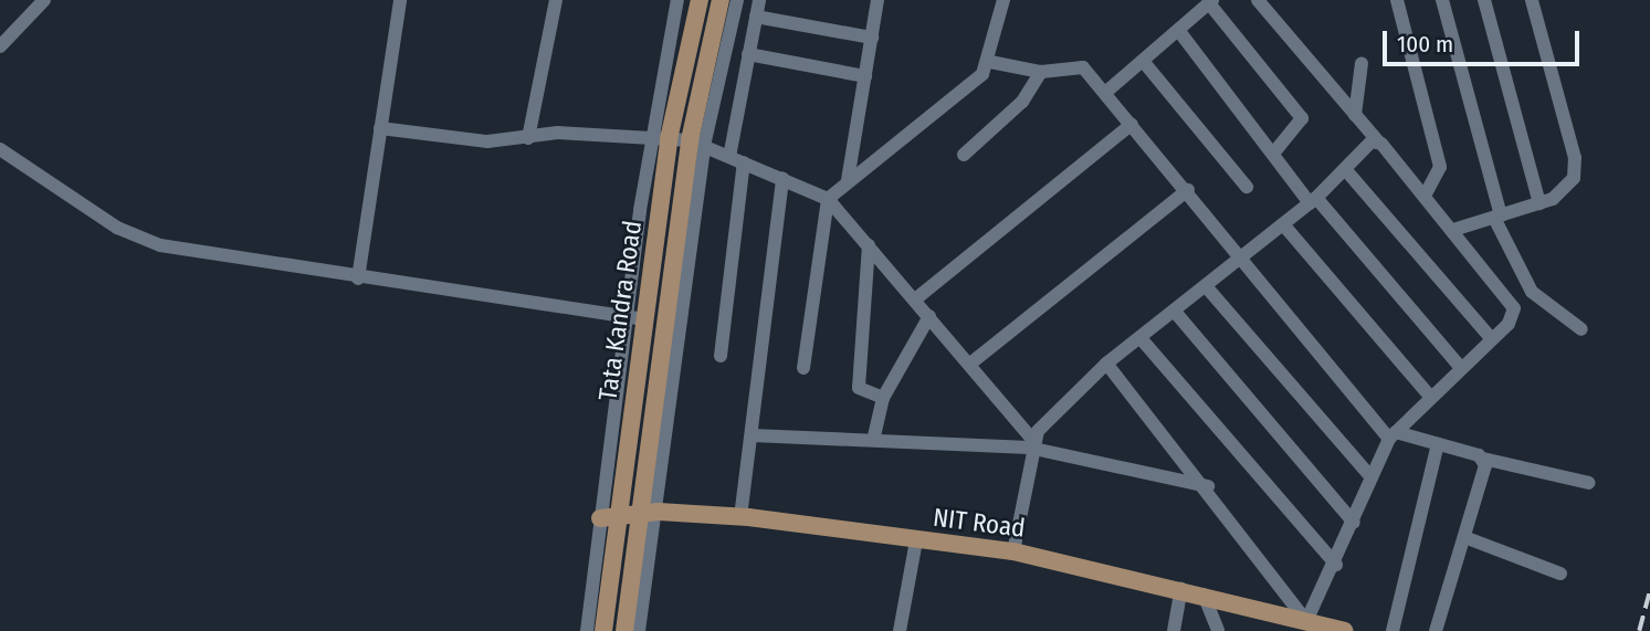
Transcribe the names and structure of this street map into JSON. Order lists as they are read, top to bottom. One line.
{"streets":{"main road":["Tata Kandra Road","NIT Road"]},"crossings":[["Tata Kandra Road","NIT Road"]],"scale_bar":"100 m"}
